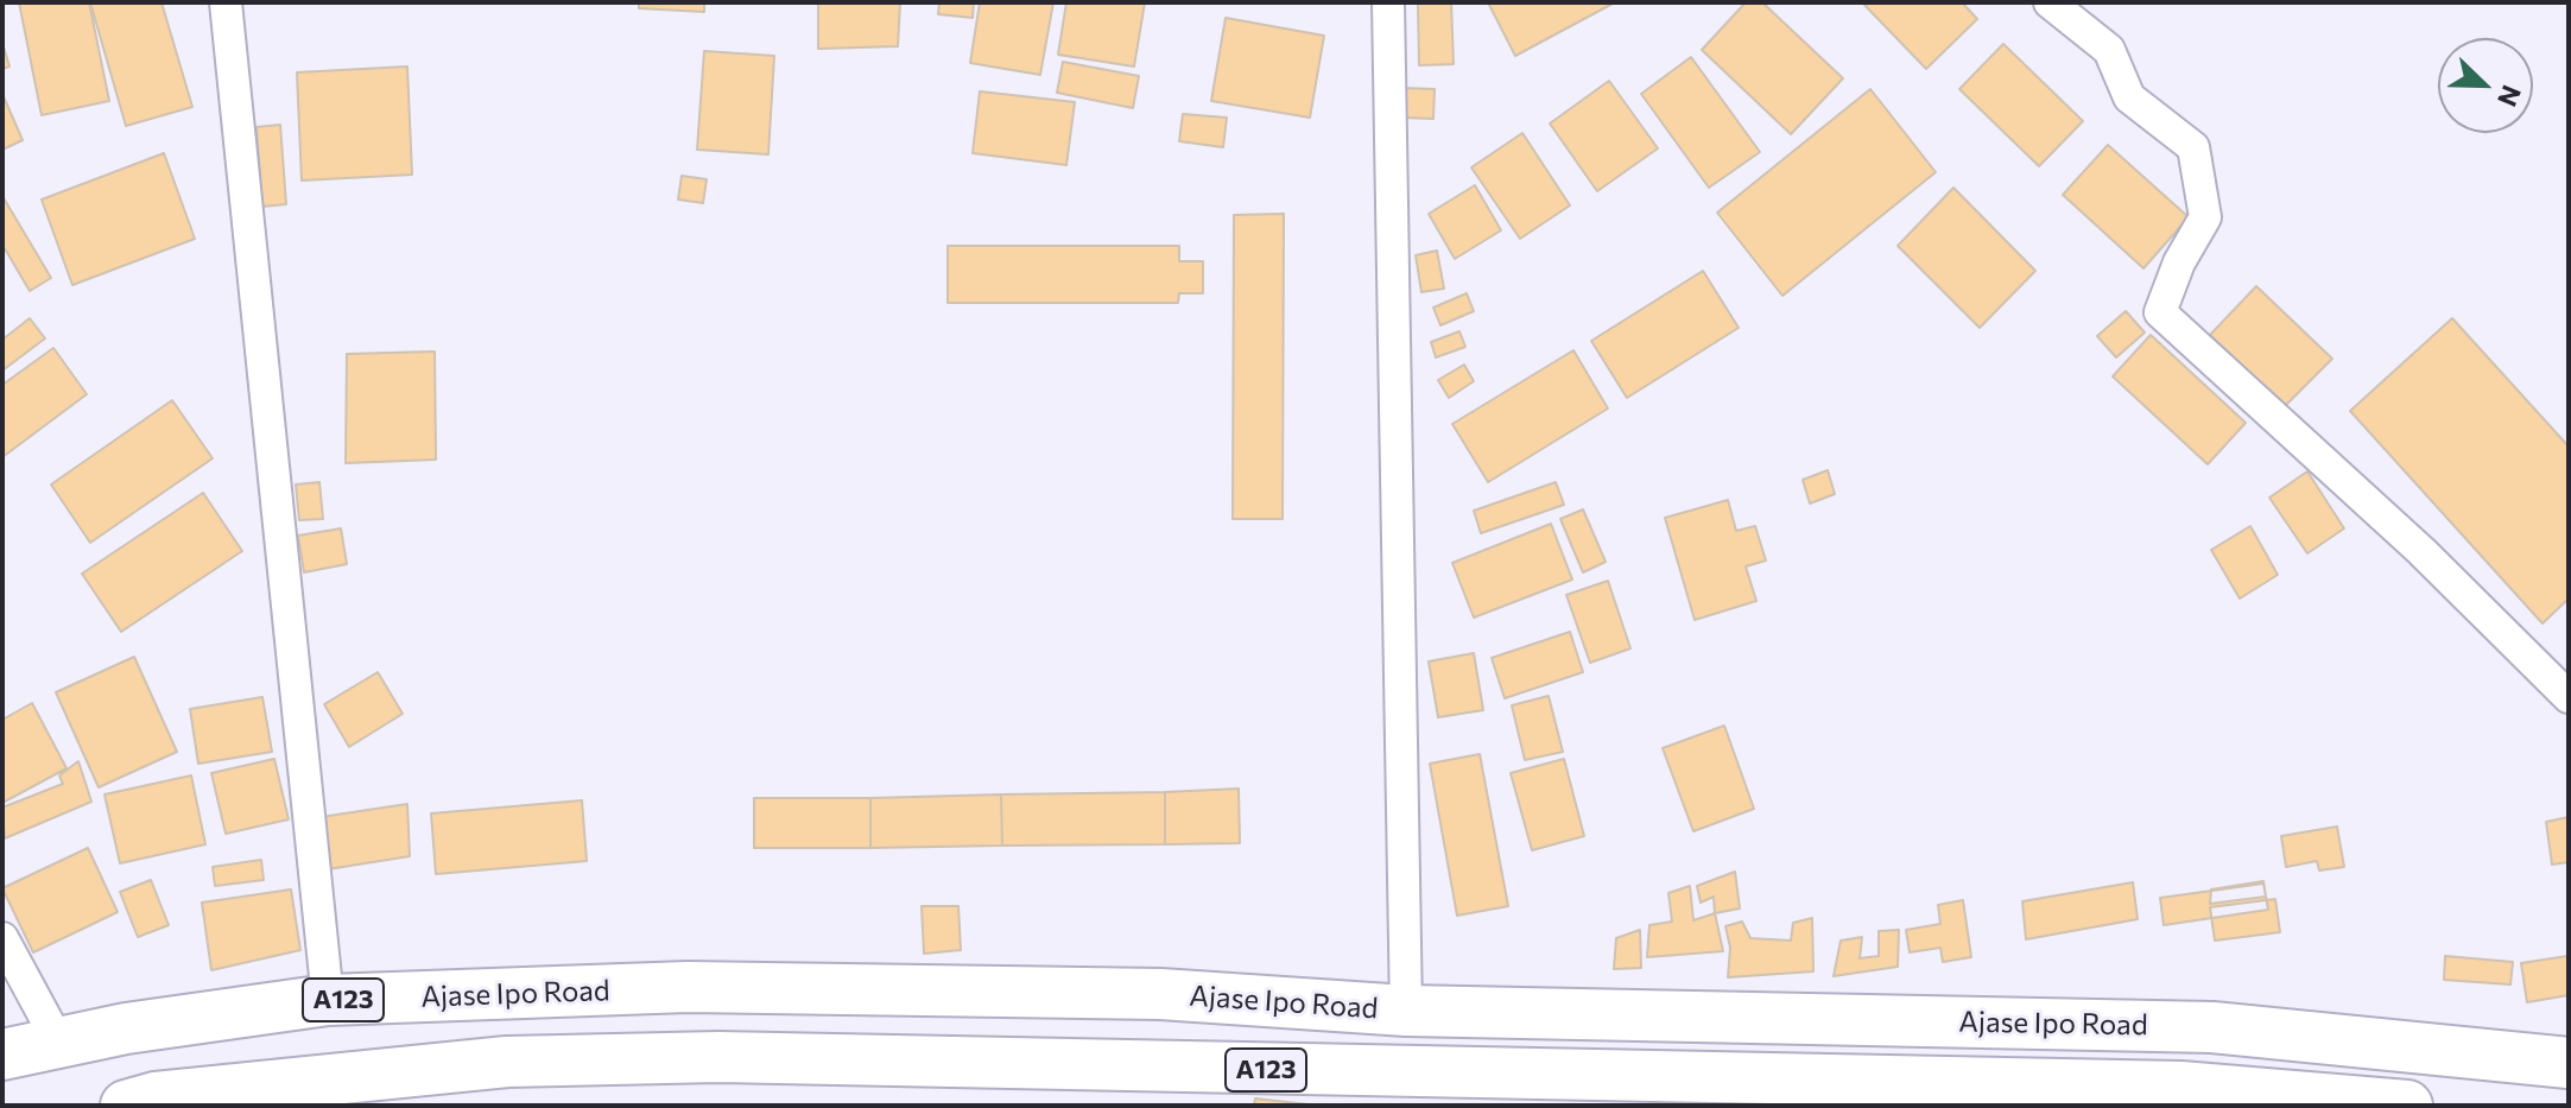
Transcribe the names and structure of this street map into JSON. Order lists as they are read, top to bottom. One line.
{"streets":{"highway":["Ajase Ipo Road","A123"]},"north":"bottom right"}
